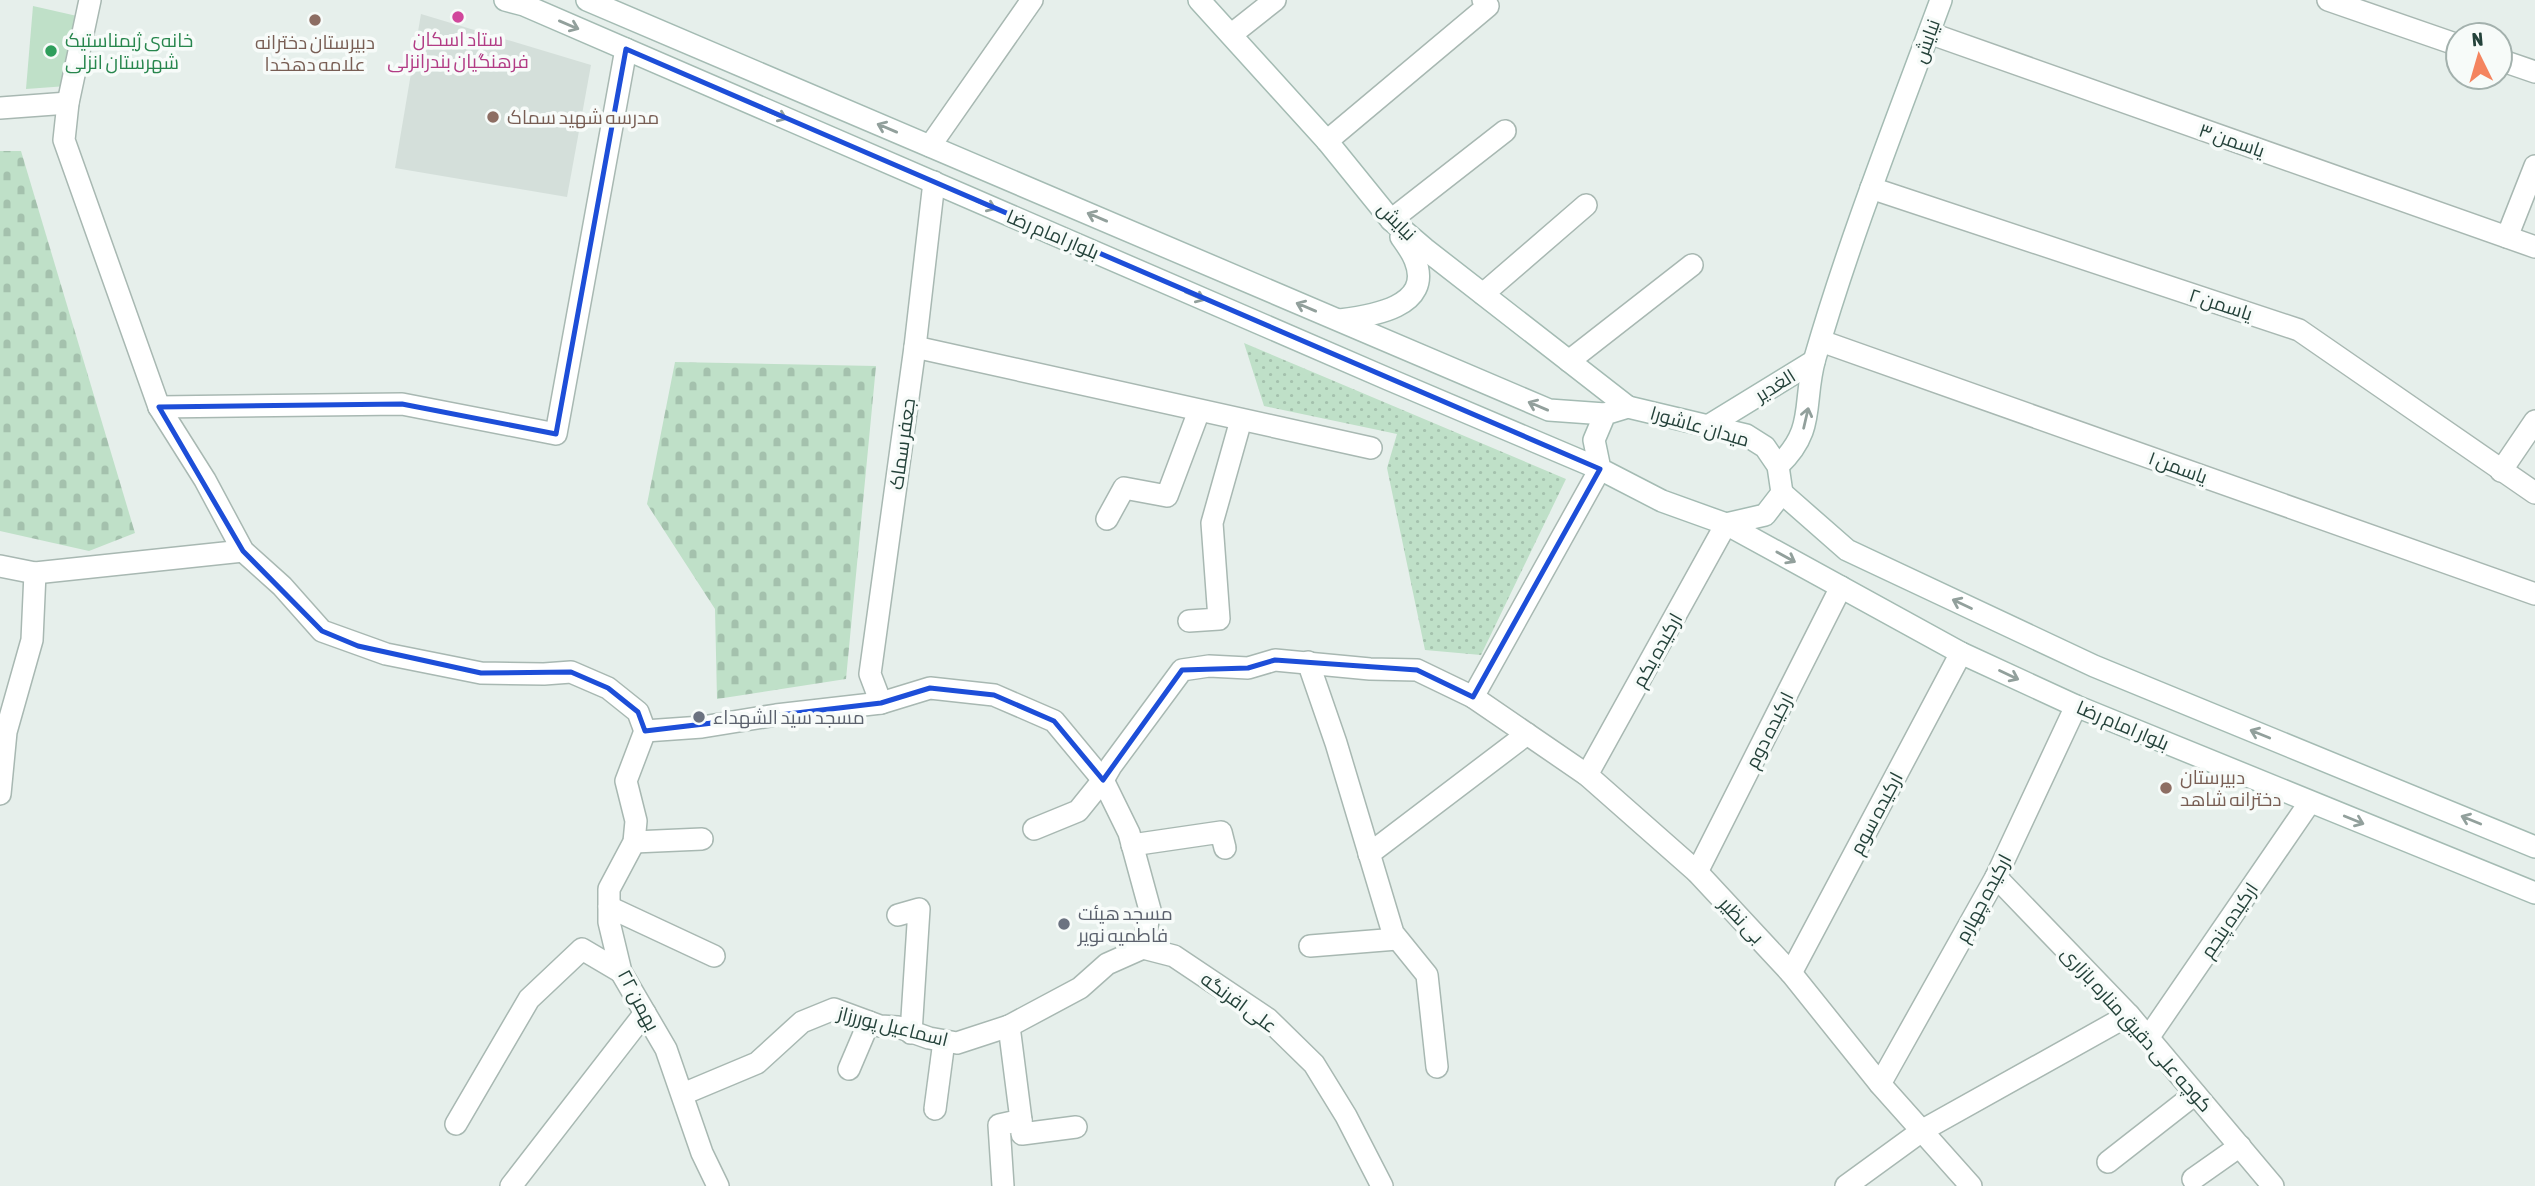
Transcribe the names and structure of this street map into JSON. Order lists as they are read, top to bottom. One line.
{"streets":{"street":["نیایش","یاسمن ۳","بلوار امام رضا","یاسمن ۲","الغدیر","میدان عاشورا","جعفر سماک","یاسمن ۱","ارکیده یکم","ارکیده دوم","ارکیده سوم","ارکیده چهارم","بی نظیر","ارکیده پنجم","۲۲ بهمن","علی افرنگه","اسماعیل پوررزاز","کوچه علی دقیق مناره بازاری"]},"crossings":[["نیایش","یاسمن ۳"],["نیایش","یاسمن ۲"],["نیایش","الغدیر"],["نیایش","میدان عاشورا"],["نیایش","یاسمن ۱"],["بلوار امام رضا","میدان عاشورا"],["بلوار امام رضا","جعفر سماک"],["بلوار امام رضا","ارکیده یکم"],["بلوار امام رضا","ارکیده دوم"],["بلوار امام رضا","ارکیده سوم"],["بلوار امام رضا","ارکیده چهارم"],["بلوار امام رضا","ارکیده پنجم"],["الغدیر","میدان عاشورا"],["الغدیر","یاسمن ۱"],["ارکیده یکم","بی نظیر"],["ارکیده دوم","بی نظیر"],["ارکیده سوم","بی نظیر"],["ارکیده چهارم","بی نظیر"],["ارکیده چهارم","کوچه علی دقیق مناره بازاری"],["ارکیده پنجم","کوچه علی دقیق مناره بازاری"],["۲۲ بهمن","اسماعیل پوررزاز"],["علی افرنگه","اسماعیل پوررزاز"]],"one_way":["الغدیر"],"places":["ستاد اسکان فرهنگیان بندرانزلی","دبیرستان دخترانه علامه دهخدا","خانه‌ی ژیمناستیک شهرستان انزلی","مدرسه شهید سماک","مسجد سید الشهداء","دبیرستان دخترانه شاهد","مسجد هیئت فاطمیه نویر"],"north":"top"}
